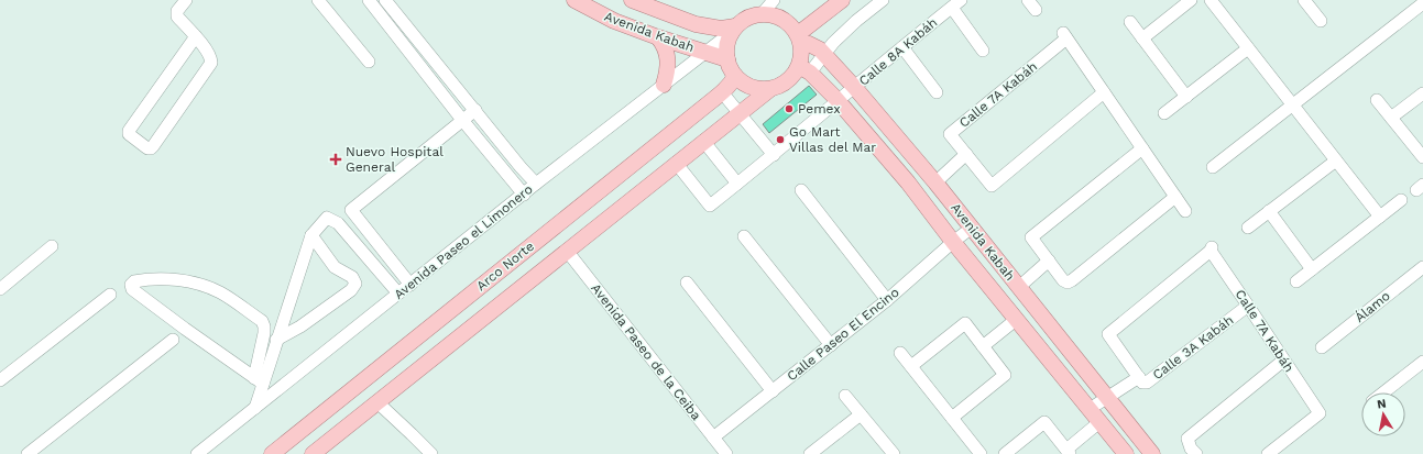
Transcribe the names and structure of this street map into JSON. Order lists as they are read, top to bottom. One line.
{"streets":{"main road":["Avenida Kabah","Arco Norte"],"street":["Calle 8A Kabáh","Calle 7A Kabáh","Avenida Paseo el Limonero","Álamo","Calle Paseo El Encino","Calle 3A Kabáh","Avenida Paseo de la Ceiba"]},"crossings":[["Avenida Kabah","Calle 8A Kabáh"],["Avenida Kabah","Avenida Paseo el Limonero"],["Avenida Kabah","Arco Norte"],["Avenida Kabah","Calle Paseo El Encino"],["Calle 8A Kabáh","Arco Norte"],["Calle 7A Kabáh","Calle 3A Kabáh"],["Avenida Paseo el Limonero","Arco Norte"],["Arco Norte","Avenida Paseo de la Ceiba"],["Calle Paseo El Encino","Avenida Paseo de la Ceiba"]],"places":{"other":["Pemex","Go Mart Villas del Mar"],"health":["Nuevo Hospital General"]},"north":"top"}
